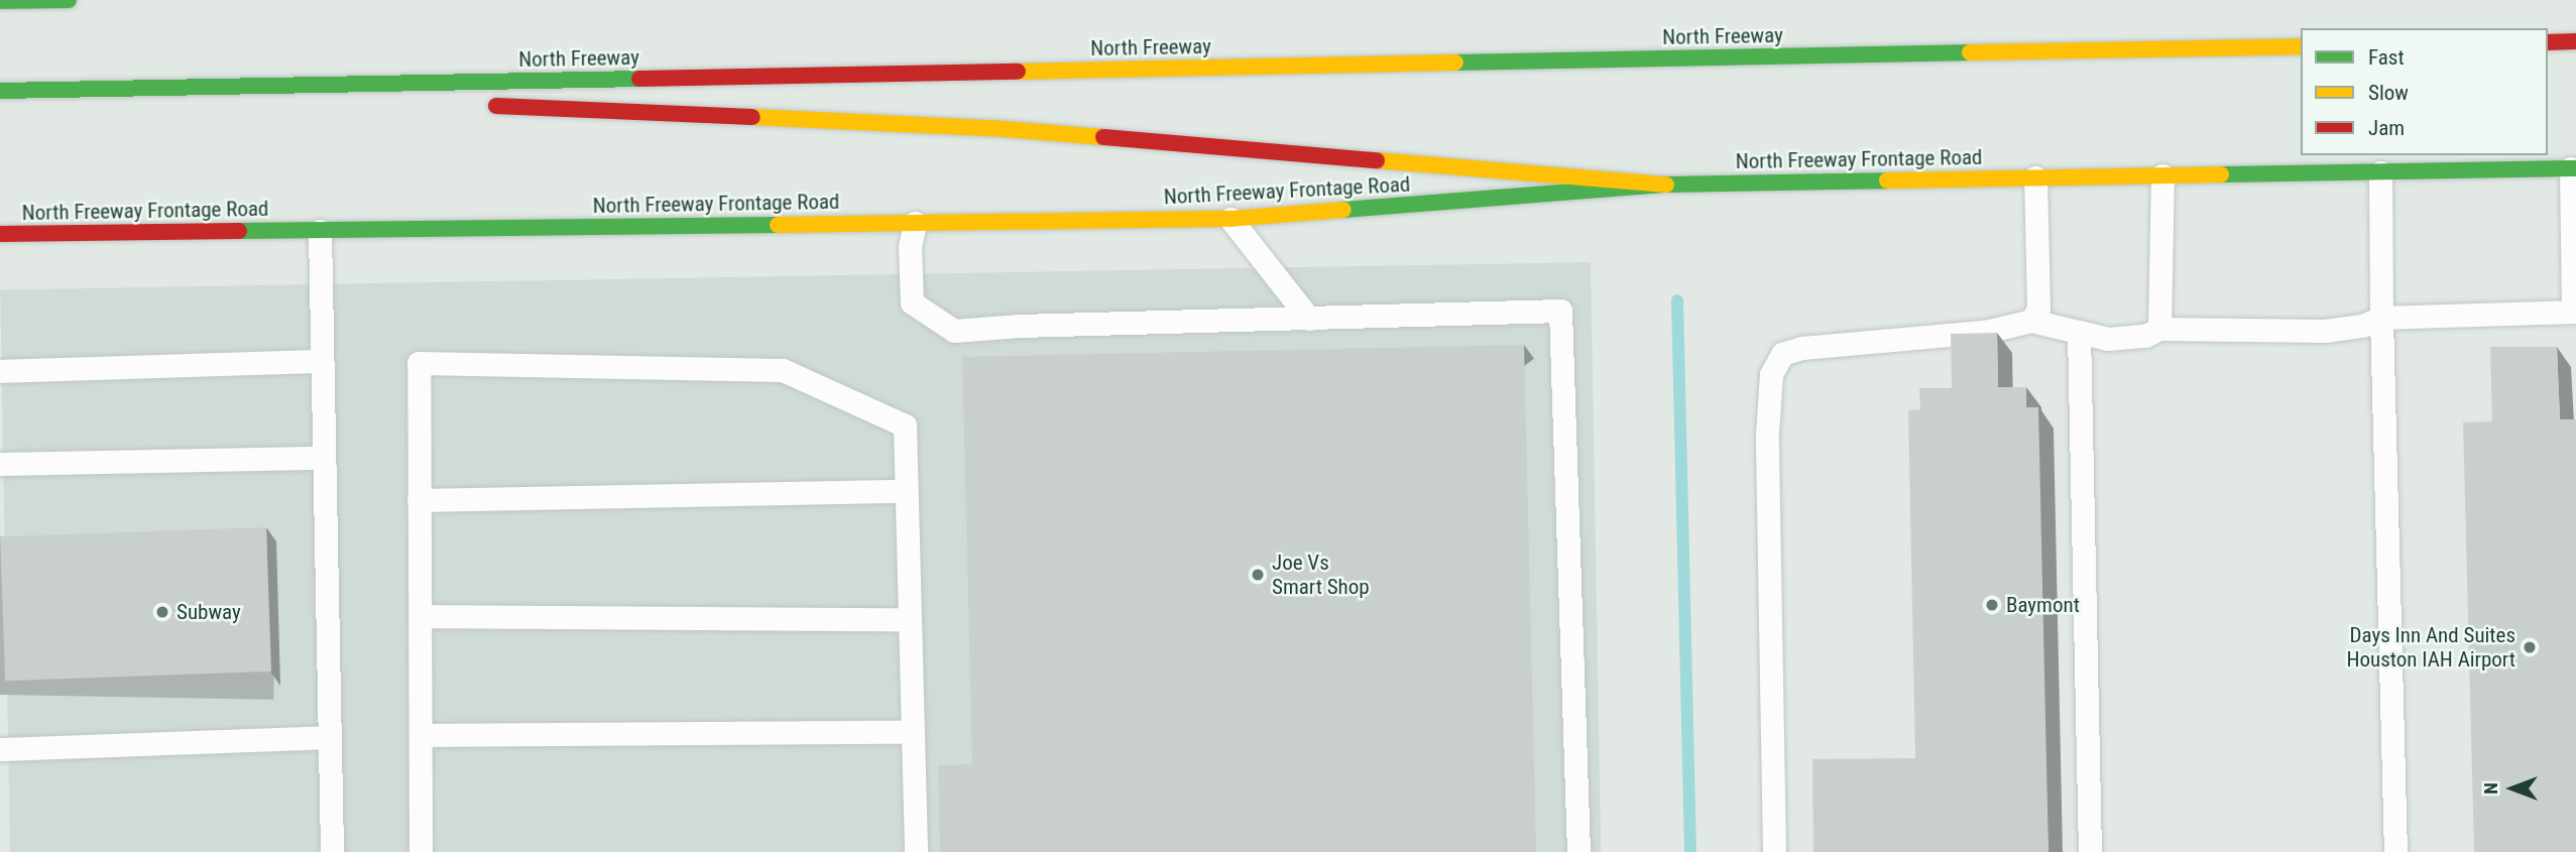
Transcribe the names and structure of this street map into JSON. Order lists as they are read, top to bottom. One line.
{"streets":{"main road":["North Freeway","North Freeway Frontage Road"]},"places":["Joe Vs Smart Shop","Baymont","Subway","Days Inn And Suites Houston IAH Airport"],"legend":["Fast","Slow","Jam"],"north":"left"}
